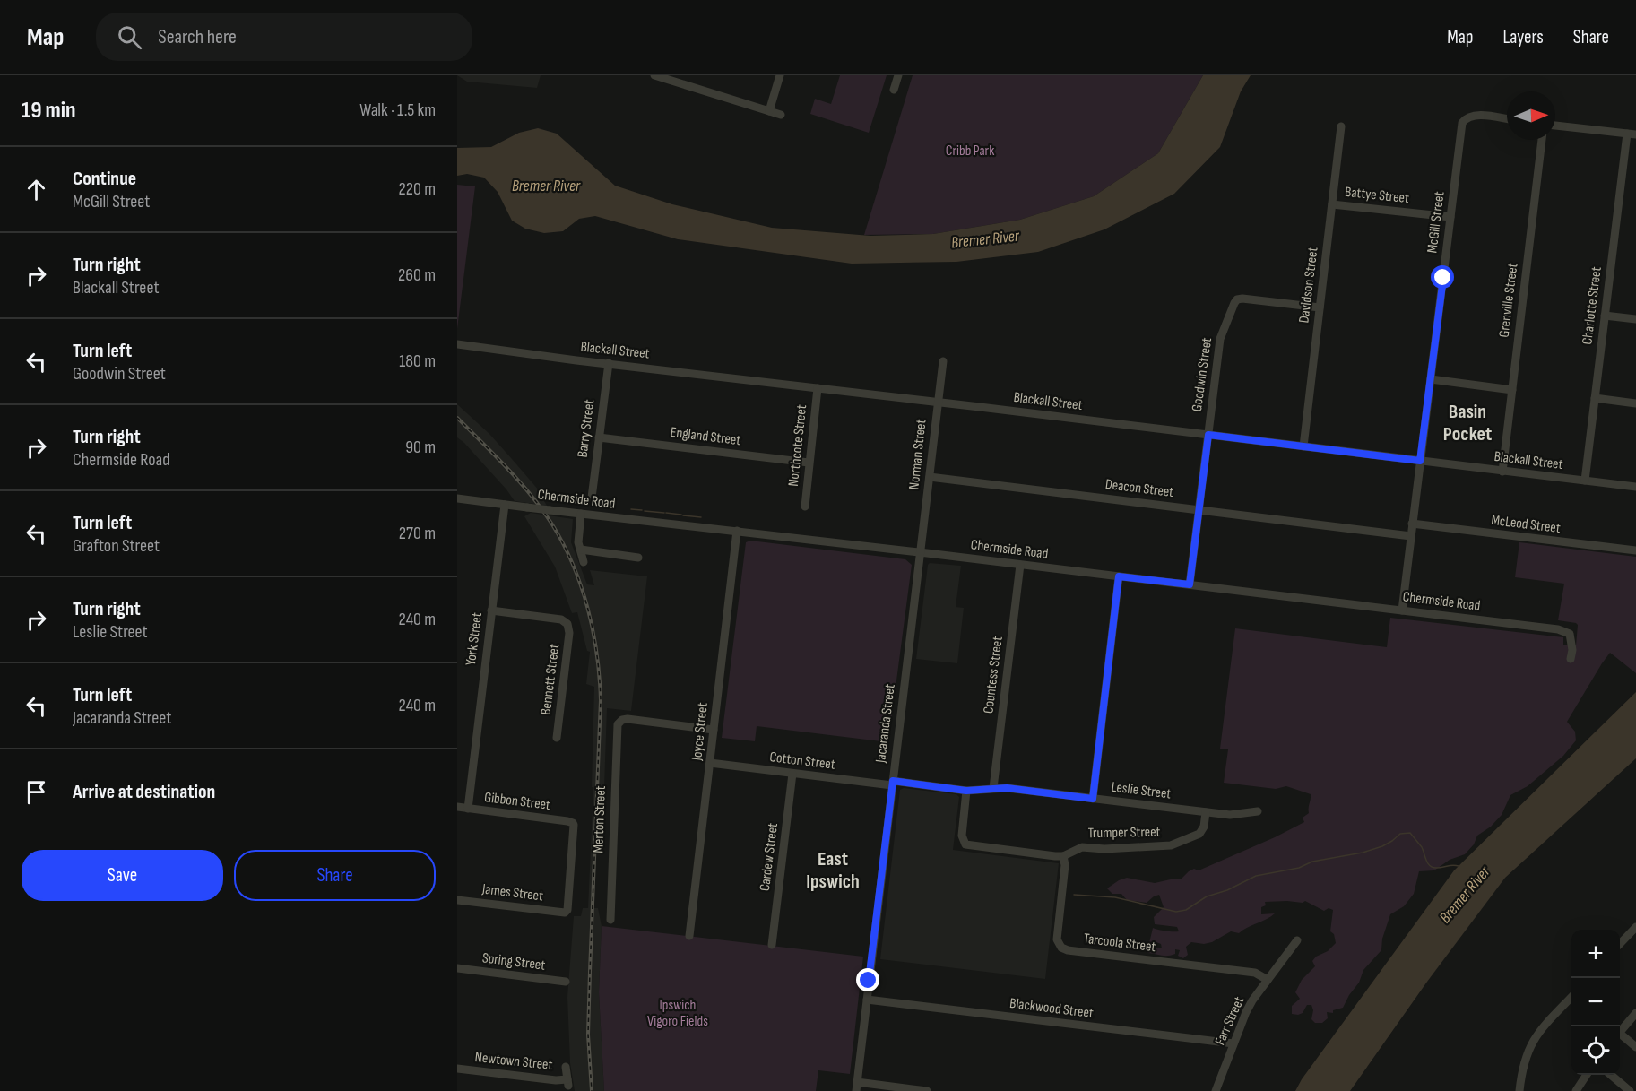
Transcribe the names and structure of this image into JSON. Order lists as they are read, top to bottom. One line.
{"streets":{"street":["Battye Street","McGill Street","Davidson Street","Grenville Street","Charlotte Street","Blackall Street","Goodwin Street","Barry Street","England Street","Northcote Street","Norman Street","Deacon Street","Chermside Road","McLeod Street","York Street","Countess Street","Bennett Street","Jacaranda Street","Joyce Street","Cotton Street","Leslie Street","Gibbon Street","Merton Street","Trumper Street","Cardew Street","James Street","Tarcoola Street","Spring Street","Blackwood Street","Farr Street","Newtown Street"]},"crossings":[["Battye Street","McGill Street"],["Battye Street","Davidson Street"],["McGill Street","Blackall Street"],["McGill Street","Deacon Street"],["McGill Street","Chermside Road"],["McGill Street","McLeod Street"],["Davidson Street","Blackall Street"],["Davidson Street","Goodwin Street"],["Grenville Street","Blackall Street"],["Charlotte Street","Blackall Street"],["Blackall Street","Goodwin Street"],["Blackall Street","Barry Street"],["Blackall Street","Northcote Street"],["Blackall Street","Norman Street"],["Goodwin Street","Deacon Street"],["Goodwin Street","Chermside Road"],["Barry Street","England Street"],["England Street","Northcote Street"],["Norman Street","Deacon Street"],["Norman Street","Chermside Road"],["Norman Street","Jacaranda Street"],["Chermside Road","York Street"],["Chermside Road","Countess Street"],["Chermside Road","Jacaranda Street"],["Chermside Road","Joyce Street"],["York Street","Bennett Street"],["York Street","Gibbon Street"],["Countess Street","Leslie Street"],["Jacaranda Street","Cotton Street"],["Jacaranda Street","Leslie Street"],["Jacaranda Street","Blackwood Street"],["Joyce Street","Cotton Street"],["Joyce Street","Merton Street"],["Cotton Street","Leslie Street"],["Cotton Street","Cardew Street"],["Leslie Street","Trumper Street"],["Gibbon Street","James Street"],["Trumper Street","Tarcoola Street"],["Tarcoola Street","Farr Street"],["Blackwood Street","Farr Street"]],"districts":["Basin Pocket","East Ipswich"],"water":["Bremer River"],"parks":["Cribb Park","Ipswich Vigoro Fields"],"north":"right","page":{"header":"Map","search":"Search here","nav":["Map","Layers","Share"],"heading":["19 min","Walk · 1.5 km"],"list":[["Continue","McGill Street","220 m"],["Turn right","Blackall Street","260 m"],["Turn left","Goodwin Street","180 m"],["Turn right","Chermside Road","90 m"],["Turn left","Grafton Street","270 m"],["Turn right","Leslie Street","240 m"],["Turn left","Jacaranda Street","240 m"],"Arrive at destination"],"buttons":["Save","Share"],"map_buttons":["+","−"]}}
